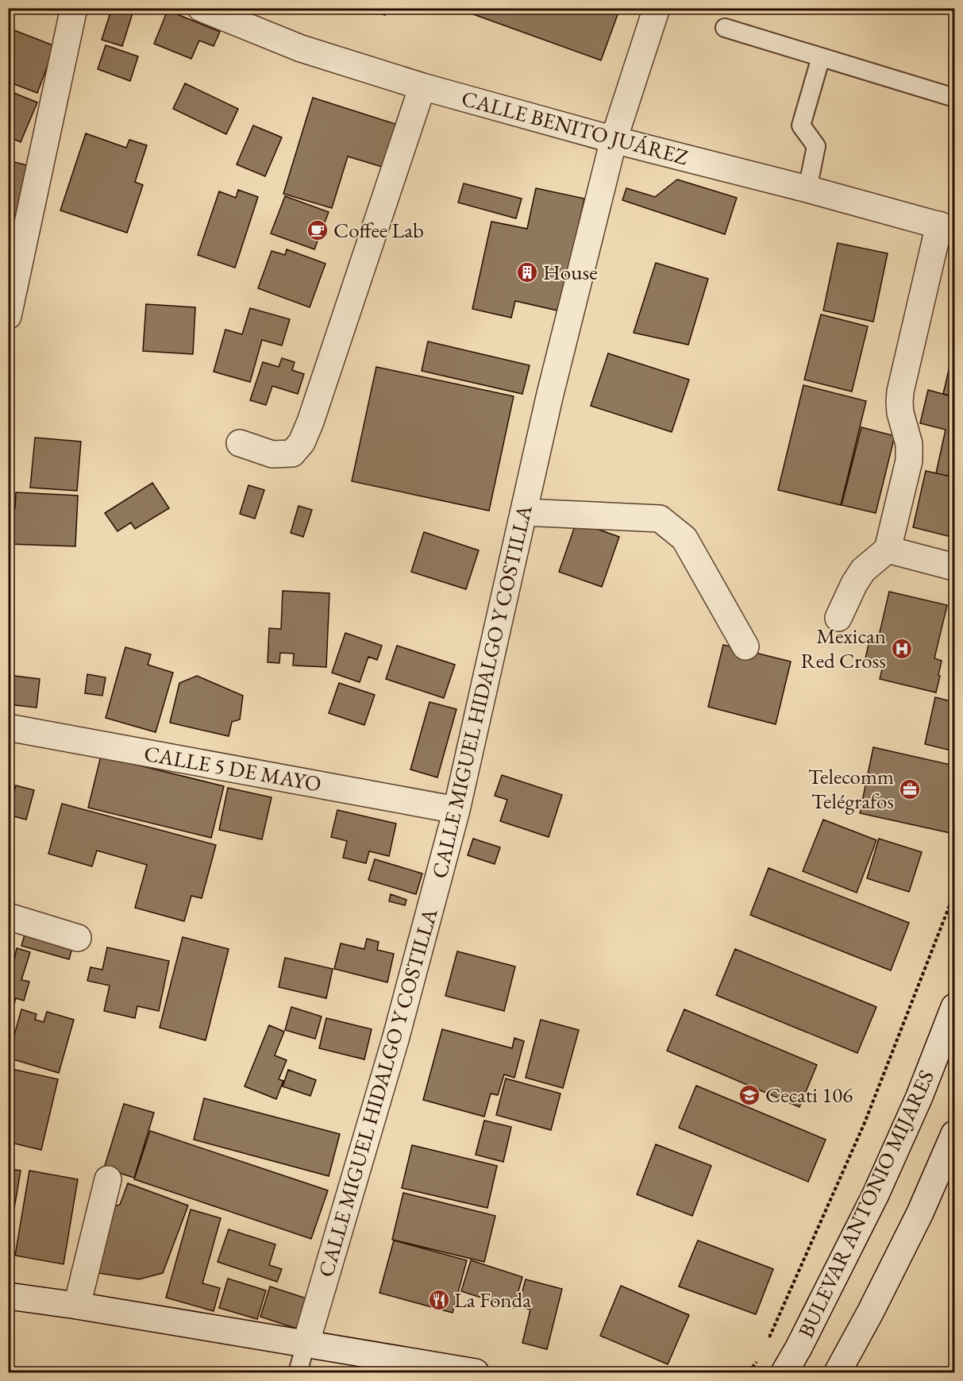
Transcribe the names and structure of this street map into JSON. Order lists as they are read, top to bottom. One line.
{"streets":{"street":["CALLE BENITO JUÁREZ","CALLE MIGUEL HIDALGO Y COSTILLA","CALLE 5 DE MAYO","BULEVAR ANTONIO MIJARES"]},"crossings":[["CALLE BENITO JUÁREZ","CALLE MIGUEL HIDALGO Y COSTILLA"],["CALLE MIGUEL HIDALGO Y COSTILLA","CALLE 5 DE MAYO"]],"places":{"cafe":["Coffee Lab"],"building":["House"],"hospital":["Mexican Red Cross"],"office":["Telecomm Telégrafos"],"school or university":["Cecati 106"],"restaurant":["La Fonda"]}}
